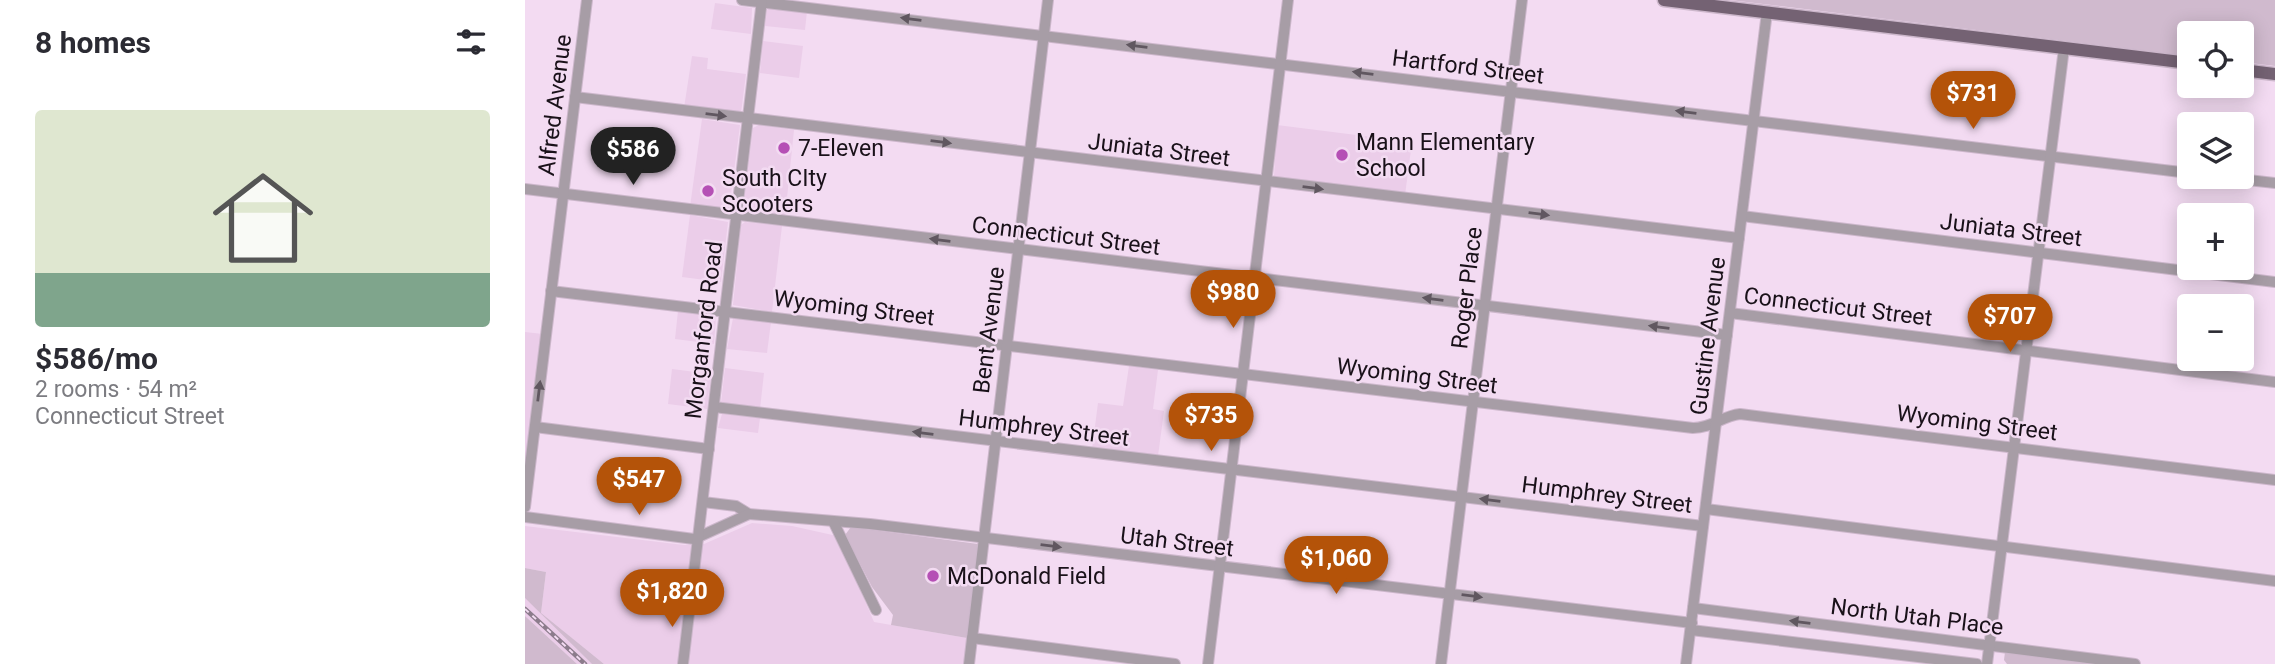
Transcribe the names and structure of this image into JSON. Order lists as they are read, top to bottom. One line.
{"streets":{"street":["Hartford Street","Alfred Avenue","Juniata Street","Connecticut Street","Roger Place","Wyoming Street","Morganford Road","Bent Avenue","Gustine Avenue","Humphrey Street","Utah Street","North Utah Place"]},"crossings":[["Hartford Street","Roger Place"],["Hartford Street","Morganford Road"],["Hartford Street","Bent Avenue"],["Hartford Street","Gustine Avenue"],["Alfred Avenue","Juniata Street"],["Alfred Avenue","Connecticut Street"],["Alfred Avenue","Wyoming Street"],["Juniata Street","Roger Place"],["Juniata Street","Morganford Road"],["Juniata Street","Bent Avenue"],["Juniata Street","Gustine Avenue"],["Connecticut Street","Roger Place"],["Connecticut Street","Morganford Road"],["Connecticut Street","Bent Avenue"],["Connecticut Street","Gustine Avenue"],["Roger Place","Wyoming Street"],["Roger Place","Humphrey Street"],["Roger Place","Utah Street"],["Wyoming Street","Morganford Road"],["Wyoming Street","Bent Avenue"],["Wyoming Street","Gustine Avenue"],["Morganford Road","Humphrey Street"],["Morganford Road","Utah Street"],["Bent Avenue","Humphrey Street"],["Bent Avenue","Utah Street"],["Gustine Avenue","Humphrey Street"],["Gustine Avenue","Utah Street"],["Gustine Avenue","North Utah Place"]],"one_way":["Hartford Street","Juniata Street","Connecticut Street","Utah Street","North Utah Place"],"places":["7-Eleven","Mann Elementary School","South CIty Scooters","McDonald Field"],"page":{"heading":"8 homes","map_buttons":["+","−"],"price":["$731","$586","$980","$707","$735","$547","$1,060","$1,820"],"list":[{"name":"$586/mo","note":"2 rooms · 54 m² · Connecticut Street"}]}}
